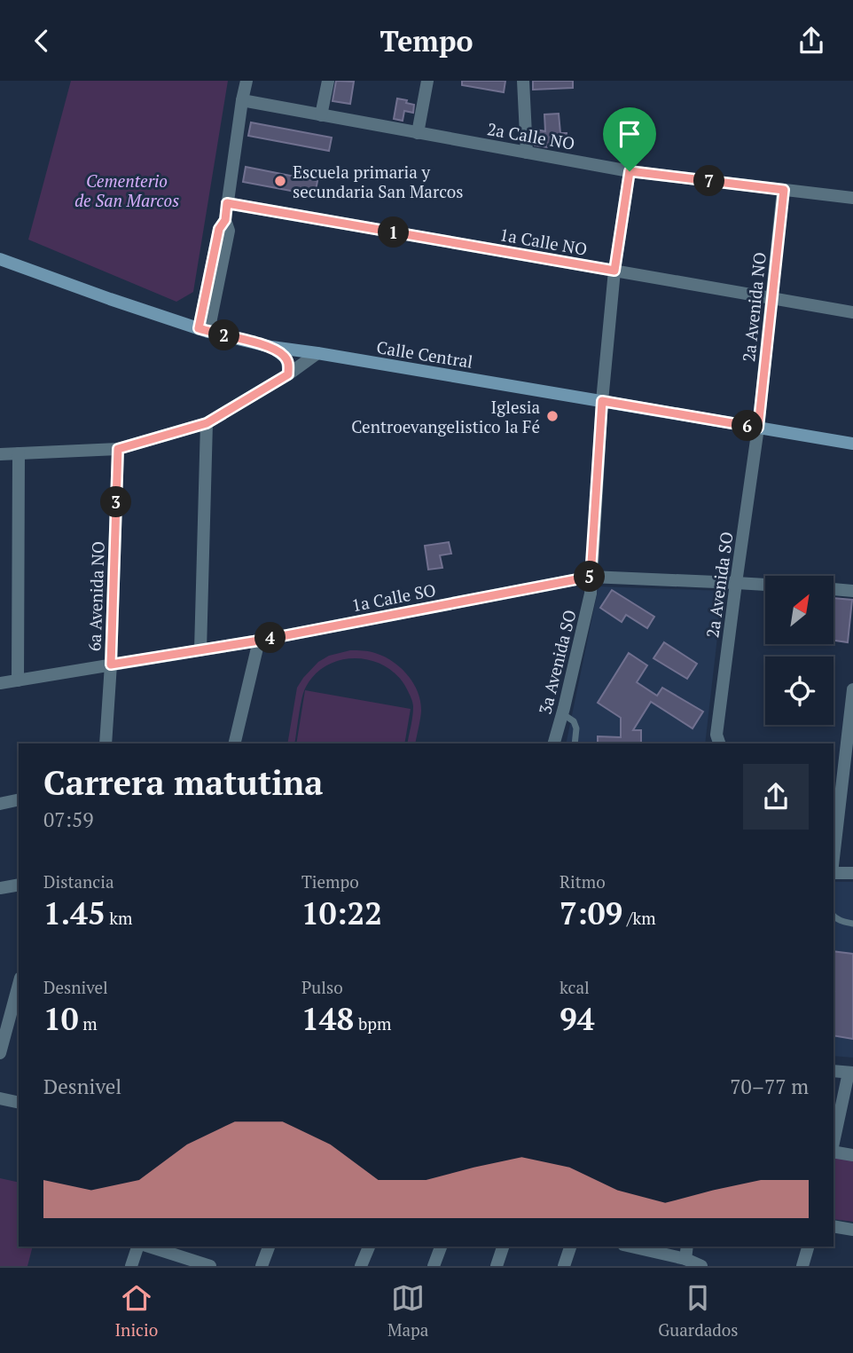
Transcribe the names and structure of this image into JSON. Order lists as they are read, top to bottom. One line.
{"streets":{"main road":["Calle Central"],"street":["2a Calle NO","1a Calle NO","2a Avenida NO","2a Avenida SO","6a Avenida NO","1a Calle SO","3a Avenida SO"]},"crossings":[["2a Calle NO","2a Avenida NO"],["2a Calle NO","3a Avenida SO"],["1a Calle NO","2a Avenida NO"],["1a Calle NO","3a Avenida SO"],["2a Avenida NO","Calle Central"],["2a Avenida NO","2a Avenida SO"],["Calle Central","2a Avenida SO"],["Calle Central","3a Avenida SO"],["2a Avenida SO","1a Calle SO"],["6a Avenida NO","1a Calle SO"],["1a Calle SO","3a Avenida SO"]],"parks":["Cementerio de San Marcos"],"places":["Escuela primaria y secundaria San Marcos","Iglesia Centroevangelistico la Fé"],"north":"top right","page":{"header":"Tempo","pins":["7","1","2","6","3","5","4"],"heading":["Carrera matutina","07:59"],"stats":[["Distancia","1.45 km"],["Tiempo","10:22"],["Ritmo","7:09 /km"],["Desnivel","10 m"],["Pulso","148 bpm"],["kcal","94"]],"chart":["Desnivel","70–77 m"],"tabs":["Inicio","Mapa","Guardados"]}}
